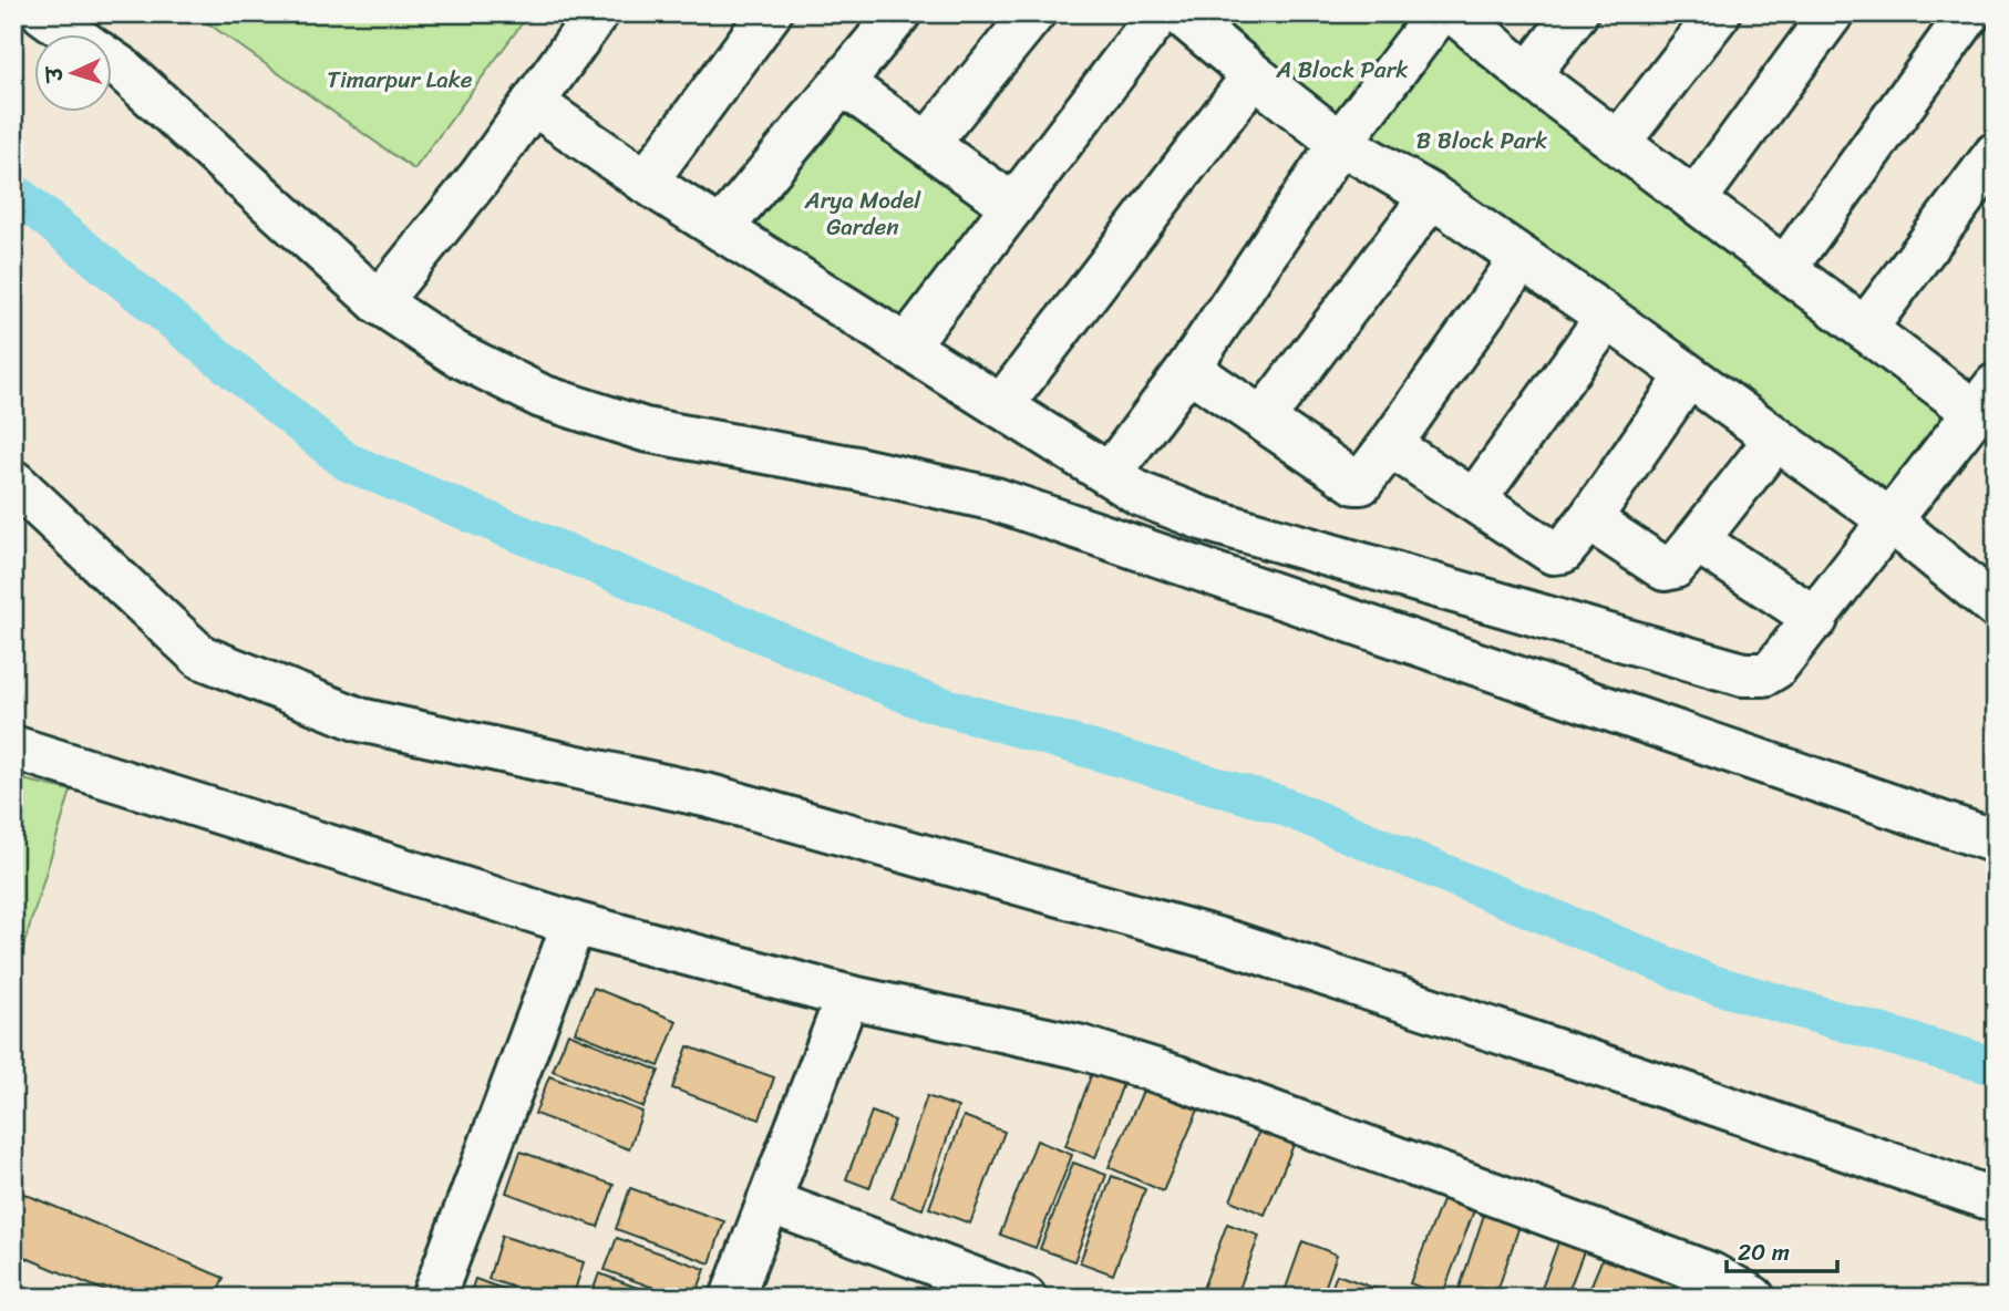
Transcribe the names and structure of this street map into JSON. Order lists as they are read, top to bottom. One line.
{"parks":["A Block Park","Timarpur Lake","B Block Park","Arya Model Garden"],"scale_bar":"20 m","north":"left"}
